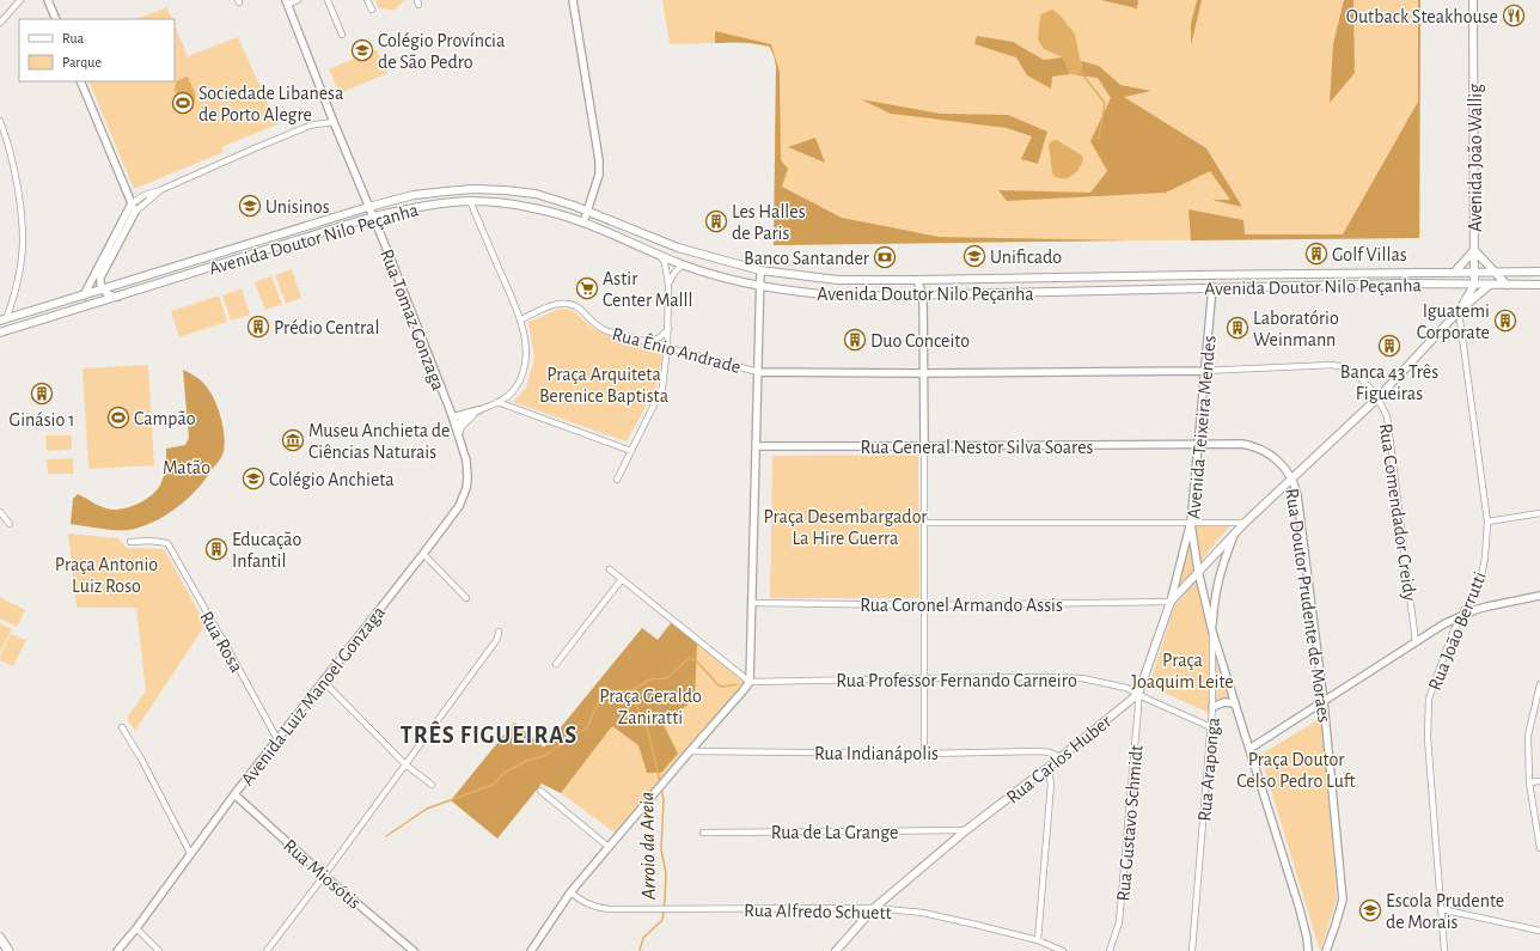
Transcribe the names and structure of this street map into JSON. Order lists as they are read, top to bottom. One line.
{"streets":{"main road":["Avenida João Wallig","Avenida Doutor Nilo Peçanha","Rua Carlos Huber"],"street":["Rua Tomaz Gonzaga","Rua Ênio Andrade","Avenida Teixeira Mendes","Rua General Nestor Silva Soares","Rua Comendador Creidy","Rua Coronel Armando Assis","Rua Doutor Prudente de Moraes","Rua João Berrutti","Rua Rosa","Rua Professor Fernando Carneiro","Avenida Luiz Manoel Gonzaga","Rua Indianápolis","Rua Araponga","Rua Gustavo Schmidt","Rua de La Grange","Rua Miosótis","Rua Alfredo Schuett"]},"crossings":[["Avenida João Wallig","Avenida Doutor Nilo Peçanha"],["Avenida Doutor Nilo Peçanha","Rua Tomaz Gonzaga"],["Avenida Doutor Nilo Peçanha","Avenida Teixeira Mendes"],["Rua Tomaz Gonzaga","Avenida Luiz Manoel Gonzaga"],["Avenida Teixeira Mendes","Rua General Nestor Silva Soares"],["Avenida Teixeira Mendes","Rua Comendador Creidy"],["Avenida Teixeira Mendes","Rua Doutor Prudente de Moraes"],["Avenida Teixeira Mendes","Rua Araponga"],["Rua General Nestor Silva Soares","Rua Doutor Prudente de Moraes"],["Rua Rosa","Avenida Luiz Manoel Gonzaga"],["Rua Professor Fernando Carneiro","Rua Carlos Huber"],["Rua Professor Fernando Carneiro","Rua Araponga"],["Rua Professor Fernando Carneiro","Rua Gustavo Schmidt"],["Avenida Luiz Manoel Gonzaga","Rua Miosótis"],["Rua Indianápolis","Rua Carlos Huber"],["Rua Carlos Huber","Rua Gustavo Schmidt"],["Rua Carlos Huber","Rua de La Grange"],["Rua Carlos Huber","Rua Alfredo Schuett"]],"districts":["TRÊS FIGUEIRAS"],"water":["Arroio da Areia"],"parks":["Praça Arquiteta Berenice Baptista","Matão","Praça Desembargador La Hire Guerra","Praça Antonio Luiz Roso","Praça Joaquim Leite","Praça Geraldo Zaniratti","Praça Doutor Celso Pedro Luft"],"places":{"restaurant":["Outback Steakhouse"],"school or university":["Colégio Província de São Pedro","Unisinos","Unificado","Colégio Anchieta","Escola Prudente de Morais"],"sports":["Sociedade Libanesa de Porto Alegre","Campão"],"building":["Les Halles de Paris","Golf Villas","Iguatemi Corporate","Prédio Central","Laboratório Weinmann","Duo Conceito","Banca 43 Três Figueiras","Ginásio 1","Educação Infantil"],"bank":["Banco Santander"],"supermarket":["Astir Center Malll"],"museum":["Museu Anchieta de Ciências Naturais"]},"legend":["Rua","Parque"]}
